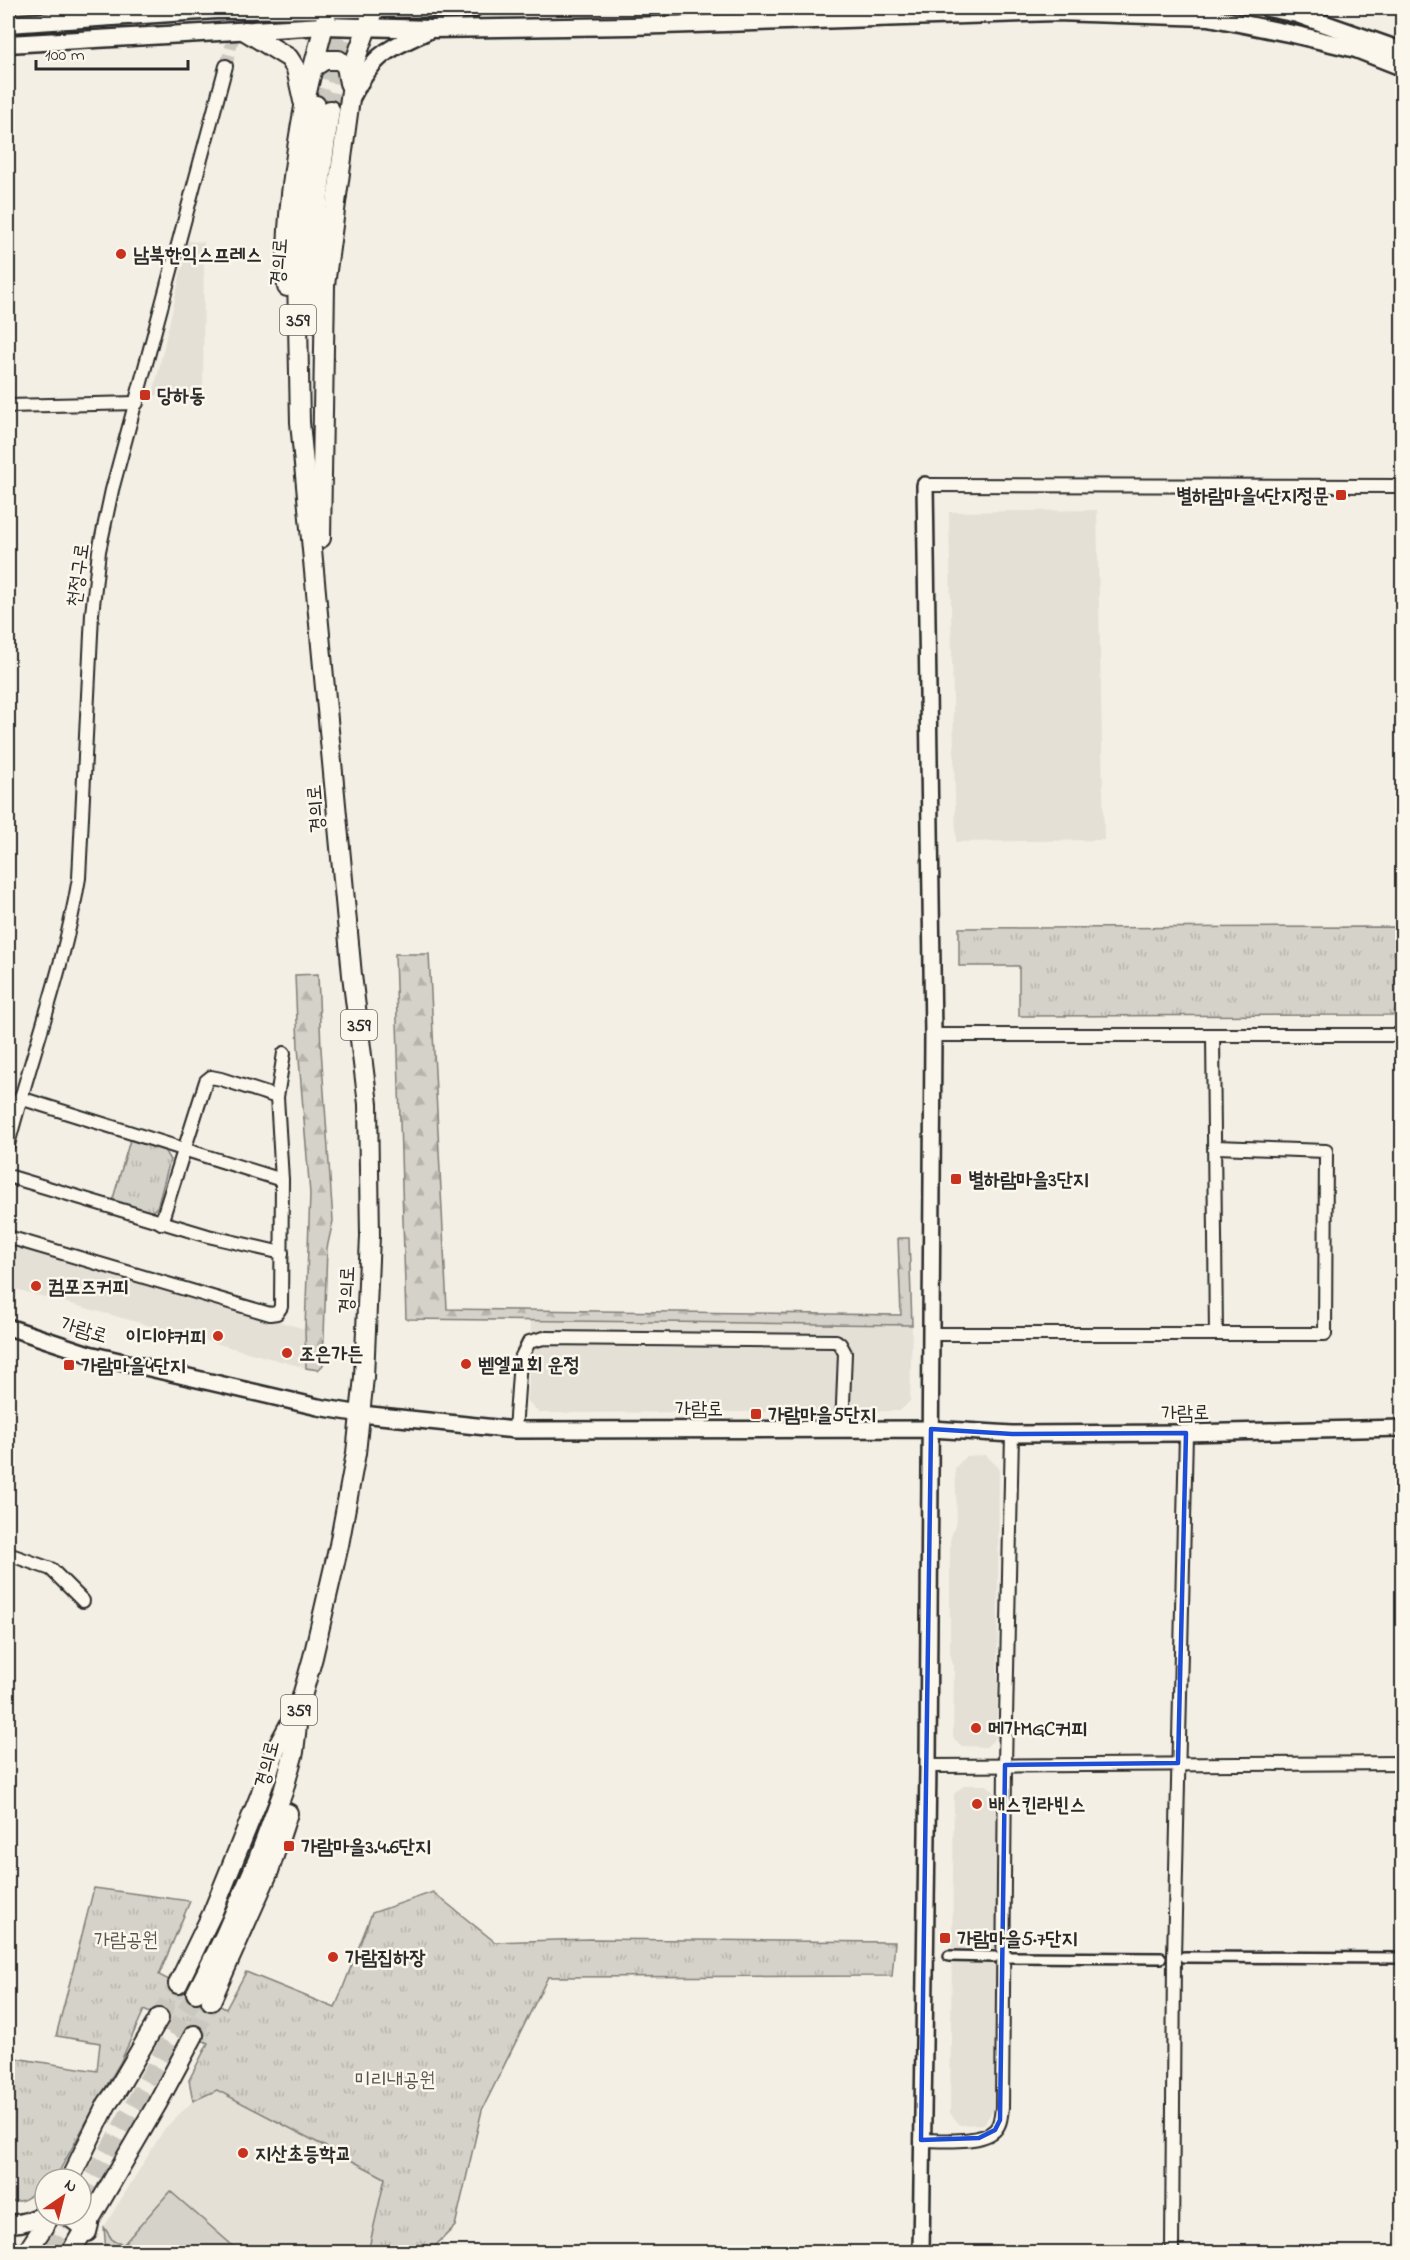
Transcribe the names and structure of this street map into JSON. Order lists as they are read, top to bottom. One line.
{"streets":{"main road":["경의로","359"],"street":["천정구로","가람로"]},"crossings":[["경의로","가람로"]],"parks":["가람공원","미리내공원"],"places":{"other":["남북한익스프레스","컴포즈커피","이디야커피","조은가든","벧엘교회 운정","메가MGC커피","배스킨라빈스","가람집하장","지산초등학교"],"transit":["당하동","별하람마을4단지정문","별하람마을3단지","가람마을4단지","가람마을5단지","가람마을3.4.6단지","가람마을5·7단지"]},"scale_bar":"100 m","north":"top right"}
